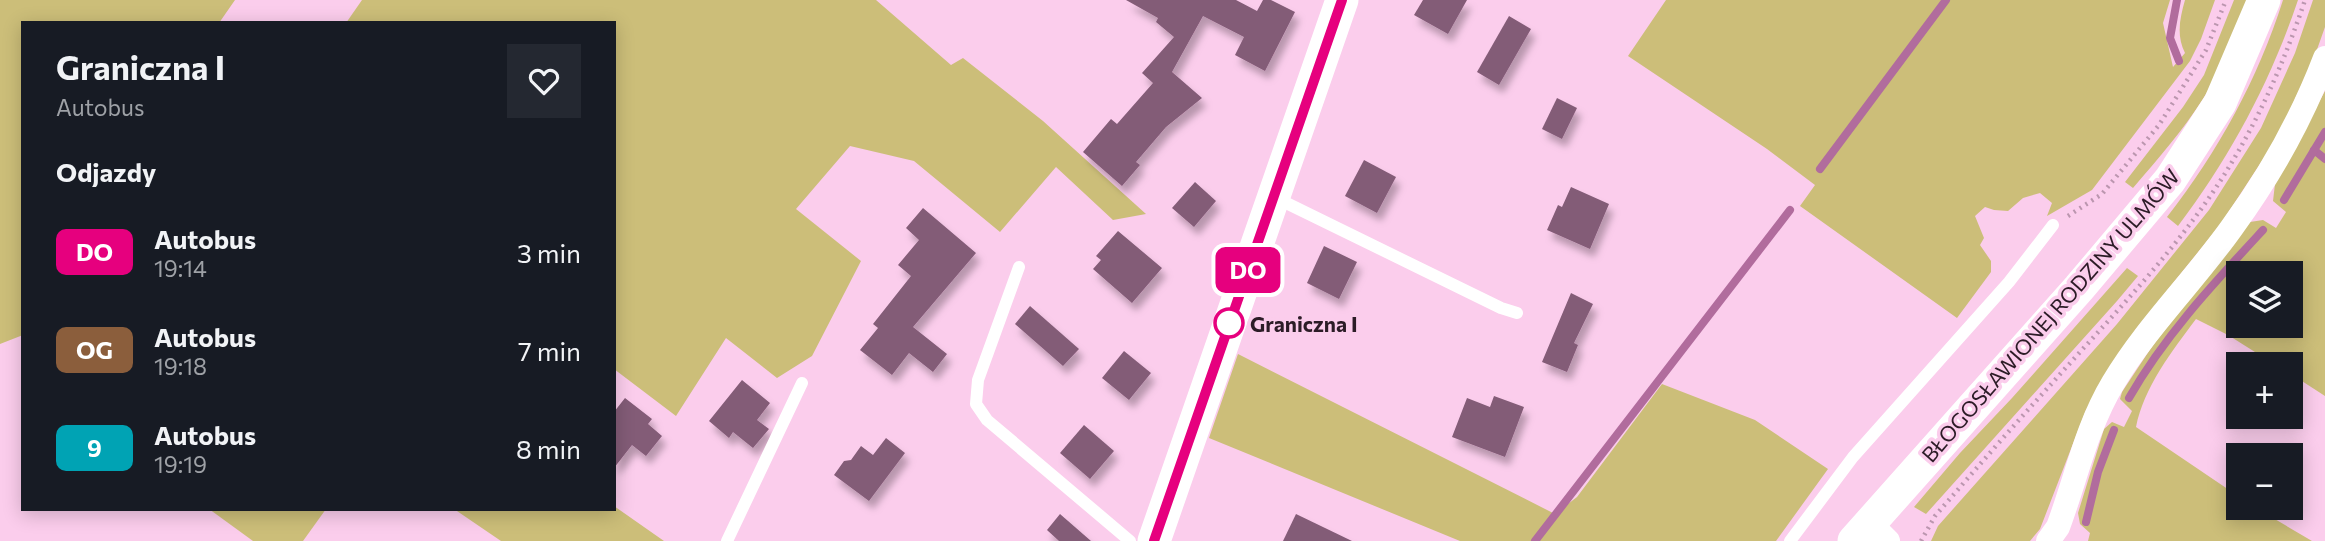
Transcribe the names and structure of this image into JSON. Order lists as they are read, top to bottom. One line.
{"streets":{"main road":["BŁOGOSŁAWIONEJ RODZINY ULMÓW"]},"places":["Graniczna I"],"lines":["bus line DO"],"page":{"on_map":"DO","heading":[["Graniczna I","Autobus"],"Odjazdy"],"list":[{"mark":"DO","name":"Autobus","note":"19:14","value":"3 min"},{"mark":"OG","name":"Autobus","note":"19:18","value":"7 min"},{"mark":"9","name":"Autobus","note":"19:19","value":"8 min"}],"map_buttons":["+","−"]}}
